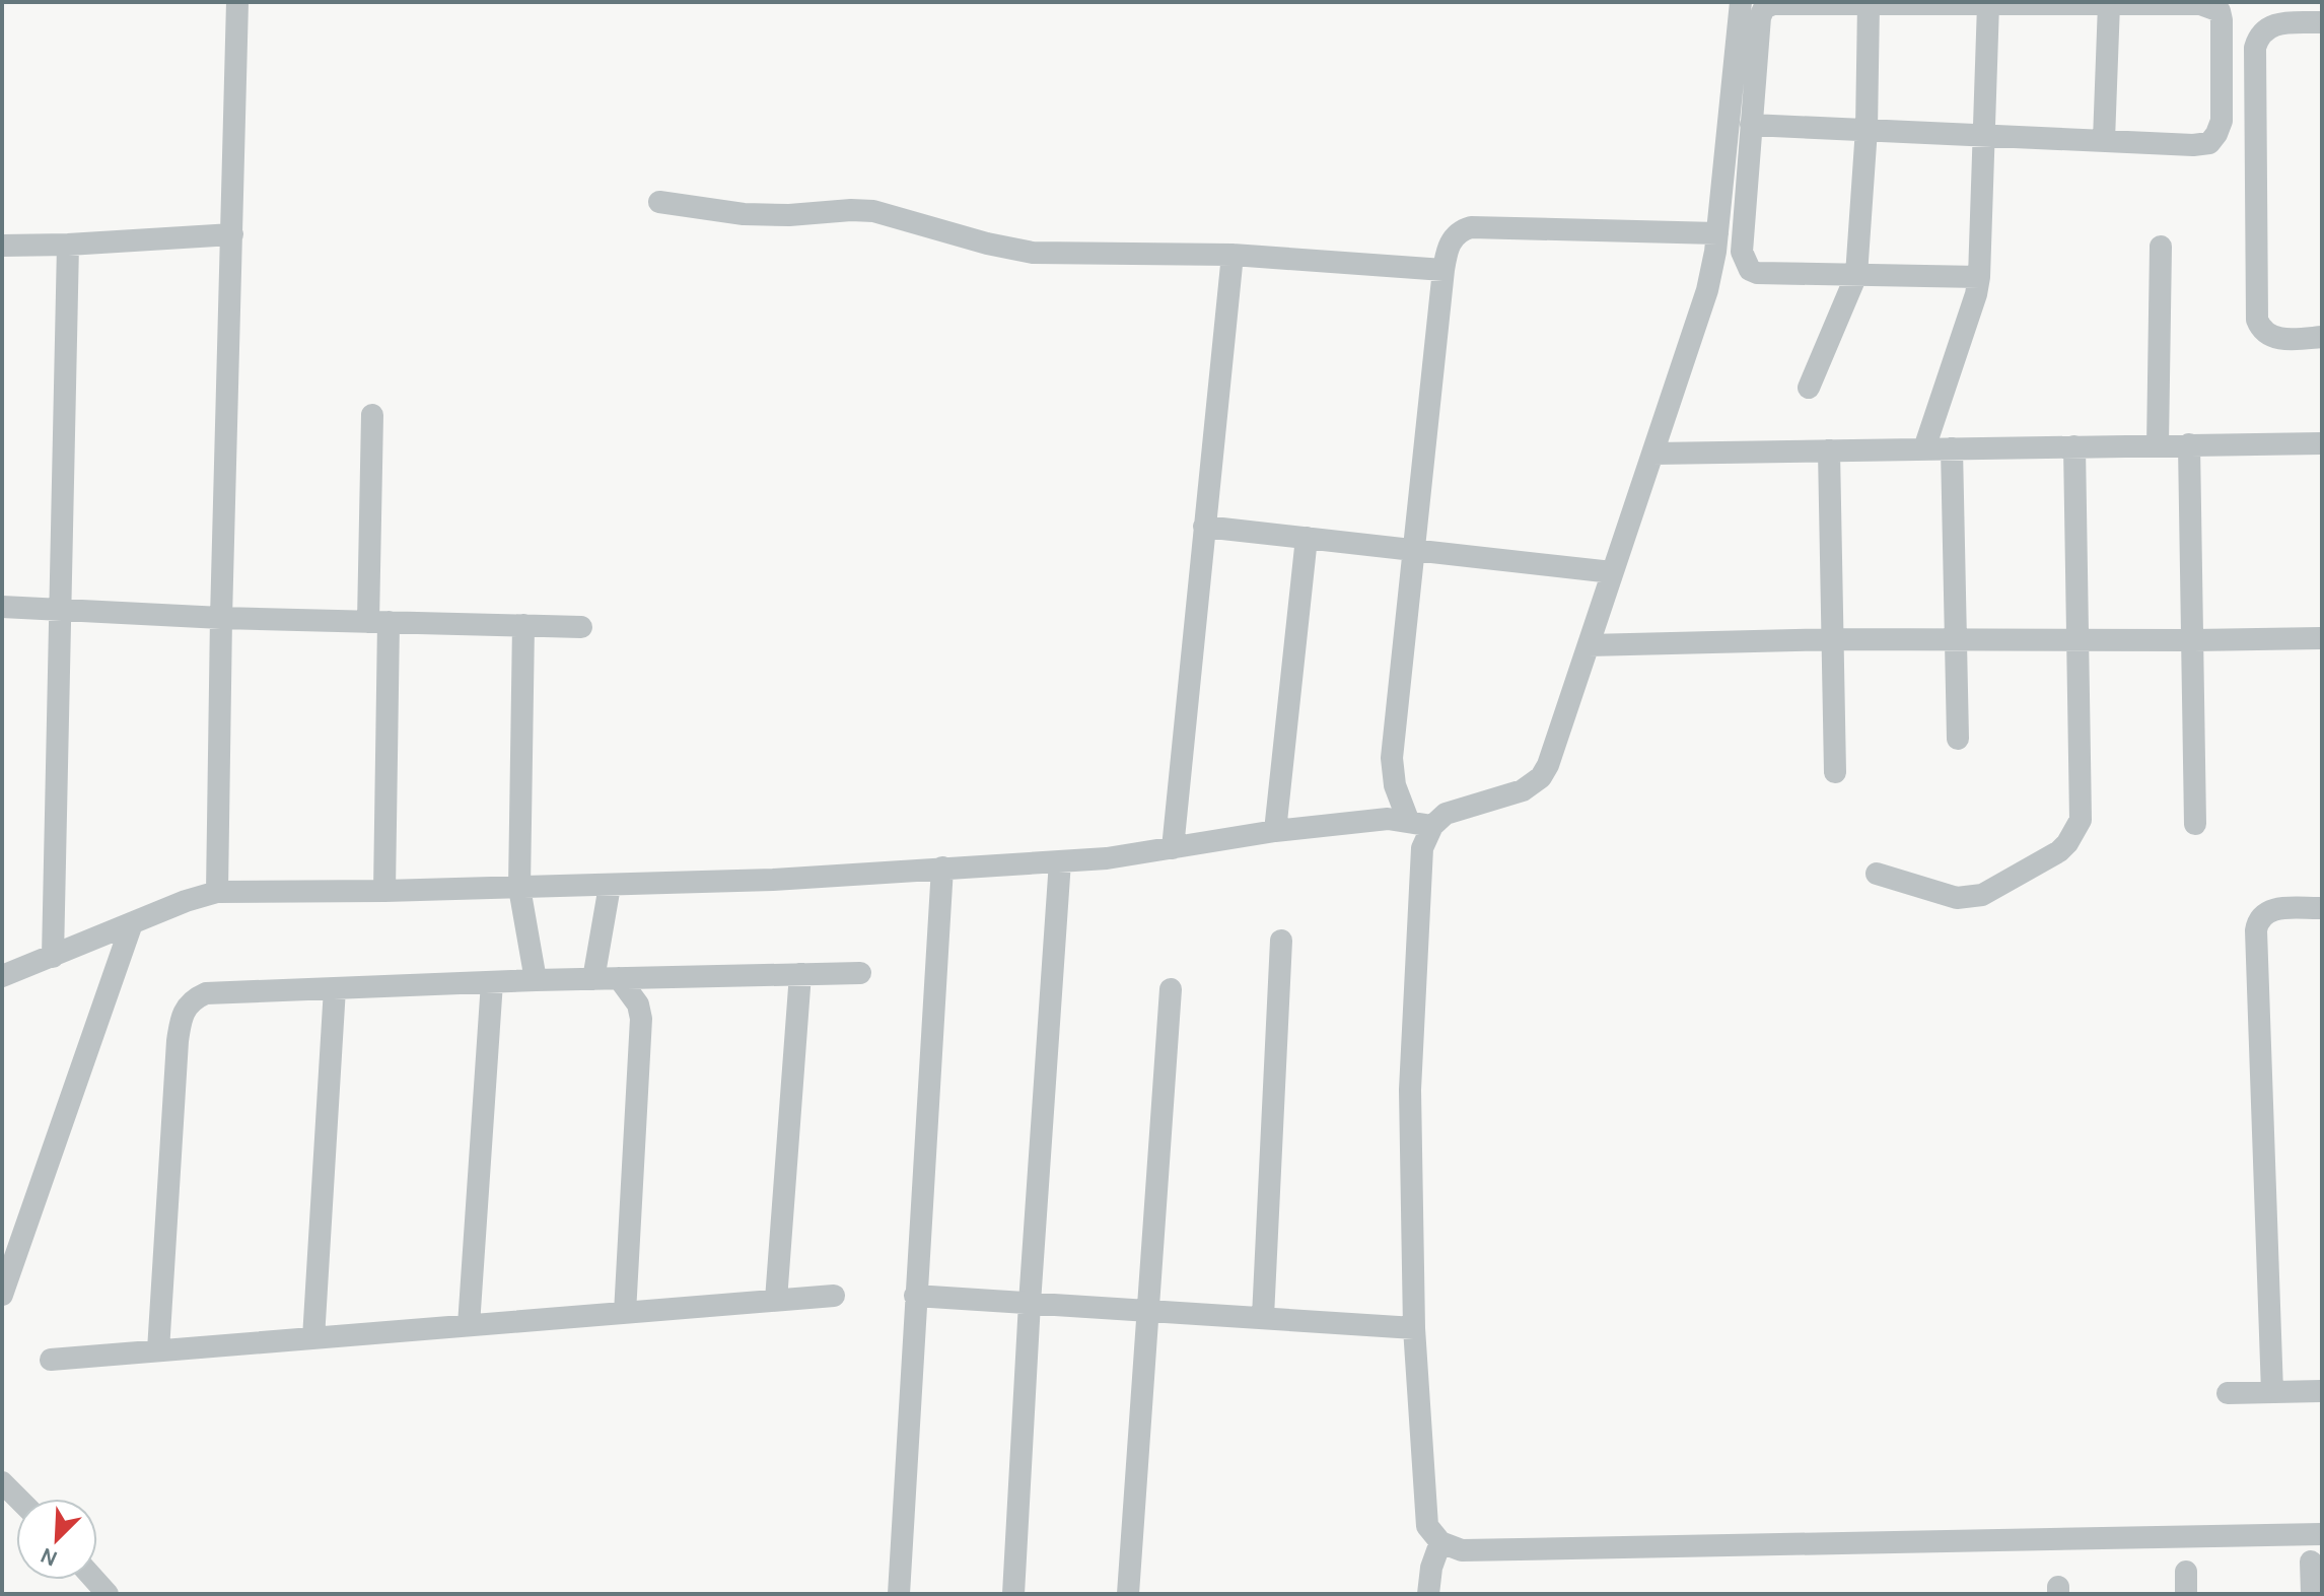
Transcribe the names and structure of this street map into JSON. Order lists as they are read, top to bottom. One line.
{"north":"bottom left"}
